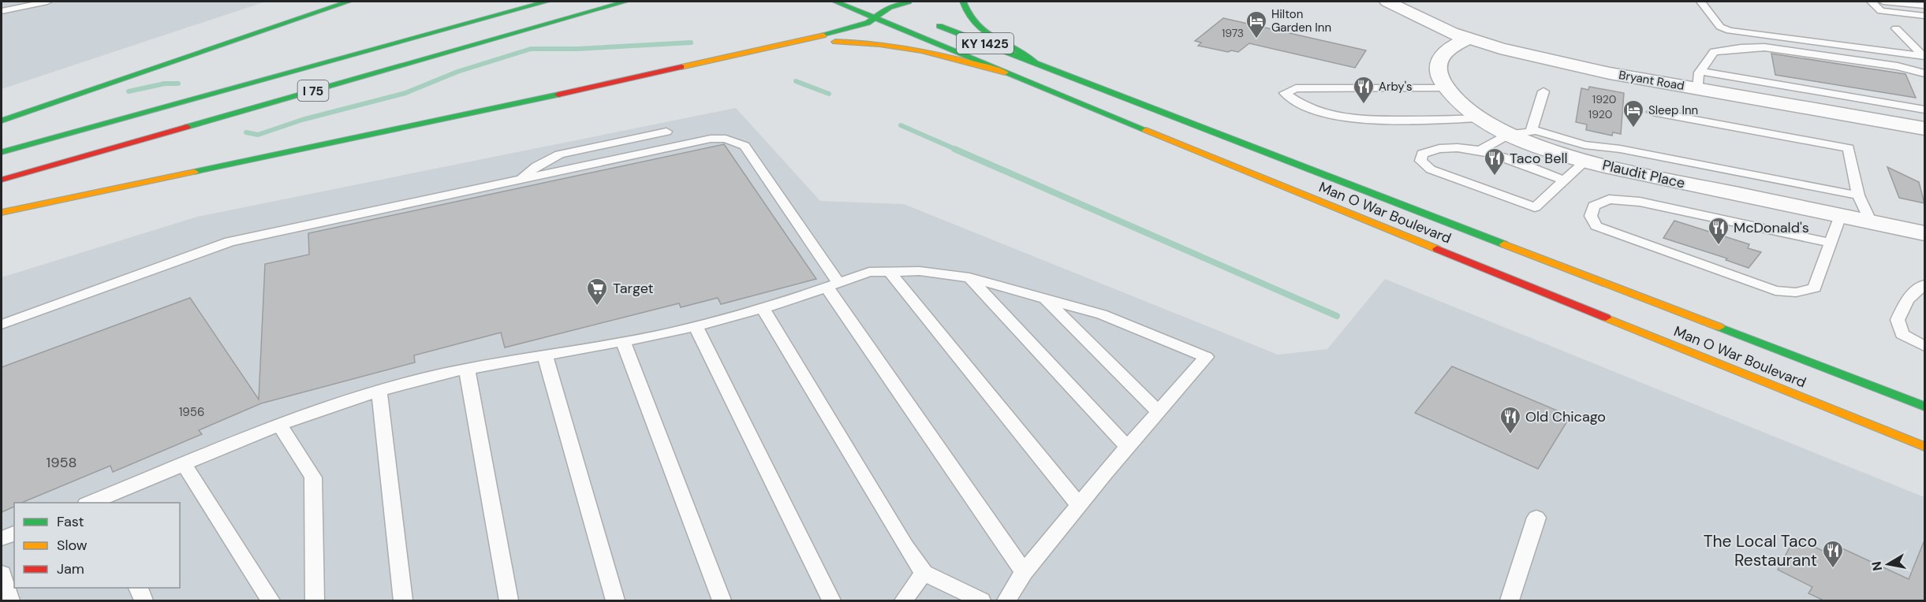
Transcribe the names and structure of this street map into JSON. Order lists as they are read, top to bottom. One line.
{"streets":{"main road":["KY 1425","I 75","Man O War Boulevard"],"street":["Bryant Road","Plaudit Place"]},"crossings":[["Bryant Road","Plaudit Place"]],"places":{"hotel":["Hilton Garden Inn","Sleep Inn"],"restaurant":["Arby's","Taco Bell","McDonald's","Old Chicago","The Local Taco Restaurant"],"supermarket":["Target"]},"house_numbers":["1973","1920","1920","1956","1958"],"legend":["Fast","Slow","Jam"],"north":"left"}
